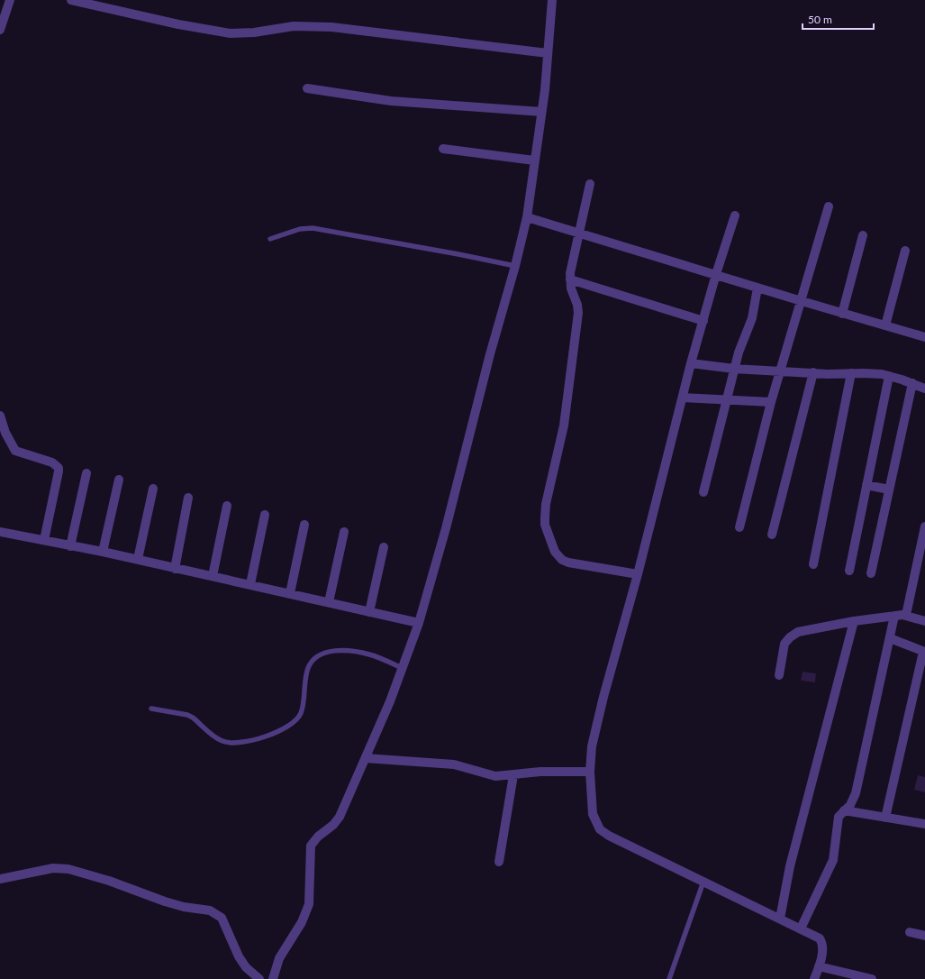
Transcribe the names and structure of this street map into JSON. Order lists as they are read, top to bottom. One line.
{"scale_bar":"50 m"}
